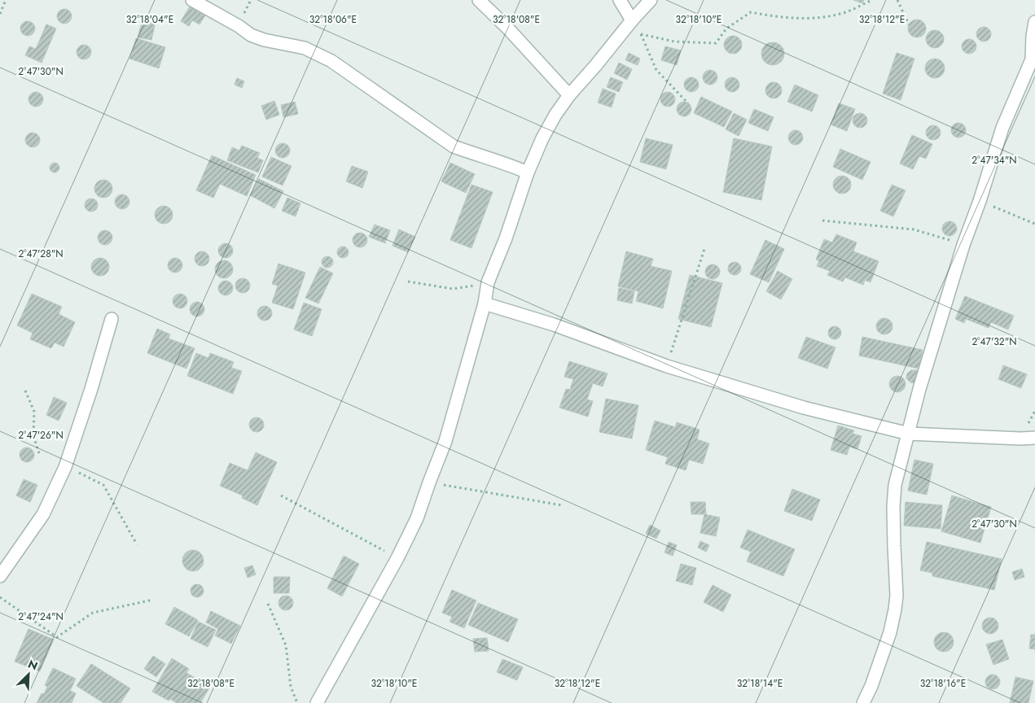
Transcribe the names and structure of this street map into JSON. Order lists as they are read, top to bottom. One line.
{"north":"top right","coordinates":["32°18'04\"E","32°18'10\"E","32°18'06\"E","32°18'08\"E","32°18'12\"E","2°47'30\"N","2°47'34\"N","2°47'28\"N","2°47'32\"N","2°47'26\"N","2°47'24\"N","32°18'14\"E","32°18'16\"E"]}
